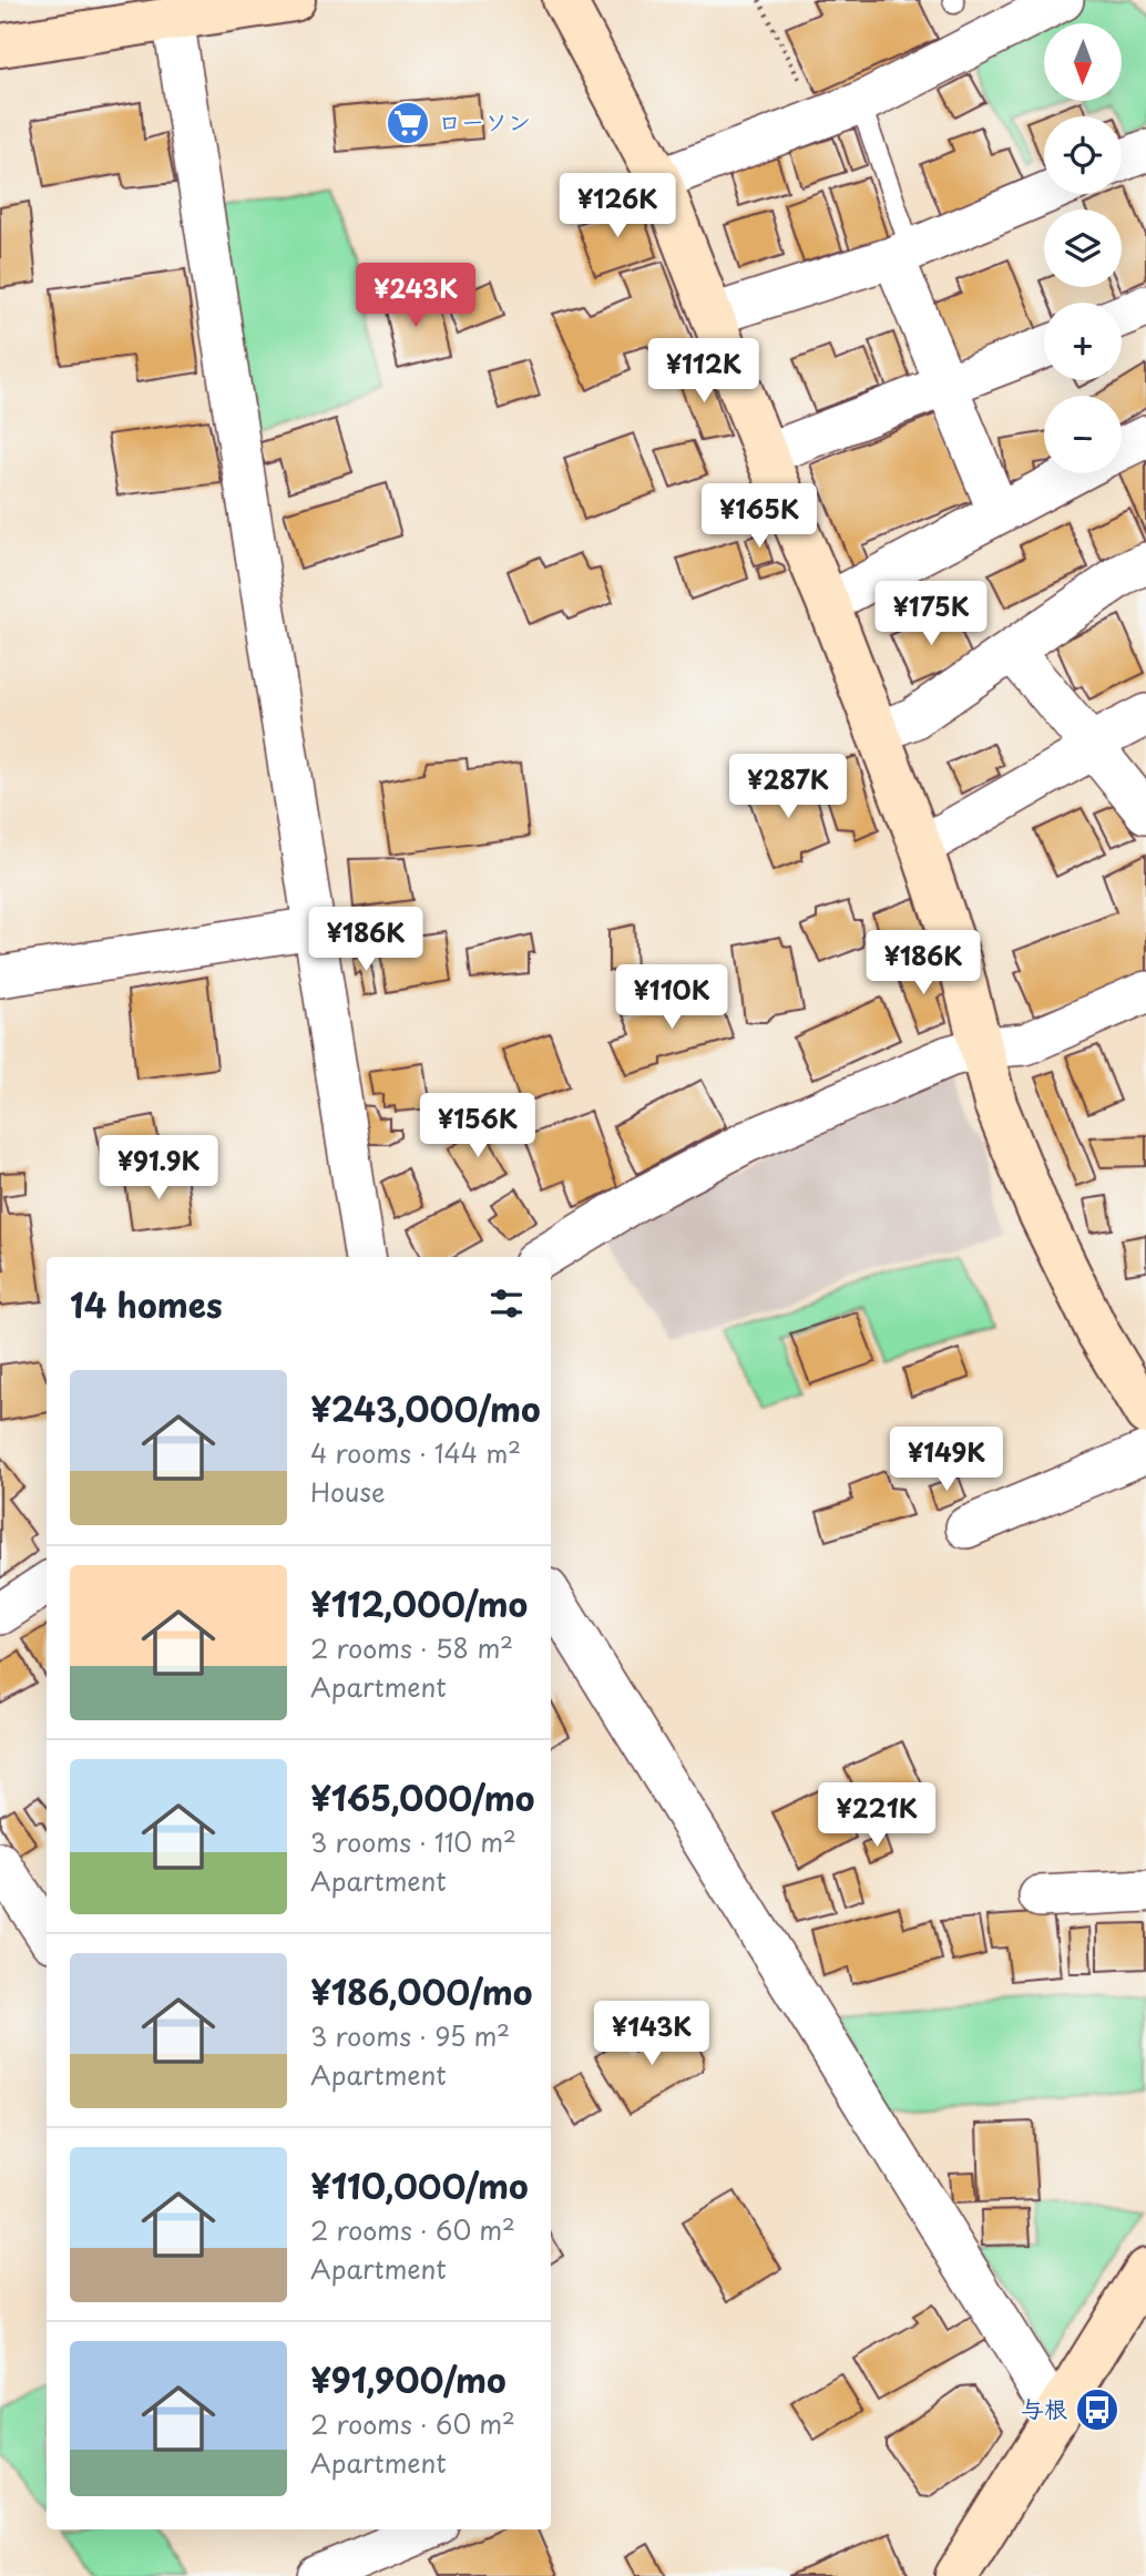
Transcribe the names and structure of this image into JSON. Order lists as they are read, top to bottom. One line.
{"places":{"supermarket":["ローソン"],"bus stop":["与根"]},"north":"bottom","page":{"map_buttons":["+","−"],"price":["¥126K","¥243K","¥112K","¥165K","¥175K","¥287K","¥186K","¥186K","¥110K","¥156K","¥91.9K","¥149K","¥221K","¥143K"],"heading":"14 homes","list":[{"name":"¥243,000/mo","note":"4 rooms · 144 m² · House"},{"name":"¥112,000/mo","note":"2 rooms · 58 m² · Apartment"},{"name":"¥165,000/mo","note":"3 rooms · 110 m² · Apartment"},{"name":"¥186,000/mo","note":"3 rooms · 95 m² · Apartment"},{"name":"¥110,000/mo","note":"2 rooms · 60 m² · Apartment"},{"name":"¥91,900/mo","note":"2 rooms · 60 m² · Apartment"}]}}
